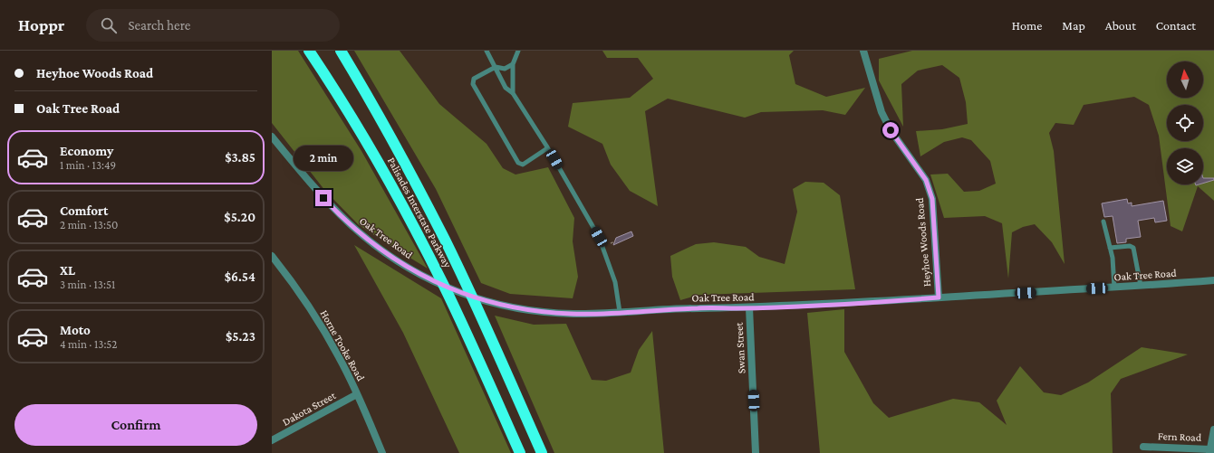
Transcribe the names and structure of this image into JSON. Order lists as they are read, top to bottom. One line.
{"streets":{"highway":["Palisades Interstate Parkway"],"street":["Oak Tree Road","Heyhoe Woods Road","Horne Tooke Road","Swan Street","Dakota Street","Fern Road"]},"crossings":[["Oak Tree Road","Heyhoe Woods Road"],["Oak Tree Road","Swan Street"],["Horne Tooke Road","Dakota Street"]],"north":"top","page":{"header":"Hoppr","search":"Search here","nav":["Home","Map","About","Contact"],"banner":["Heyhoe Woods Road","Oak Tree Road"],"list":[{"name":"Economy","note":"1 min · 13:49","value":"$3.85"},{"name":"Comfort","note":"2 min · 13:50","value":"$5.20"},{"name":"XL","note":"3 min · 13:51","value":"$6.54"},{"name":"Moto","note":"4 min · 13:52","value":"$5.23"}],"bubble":"2 min","buttons":"Confirm"}}
